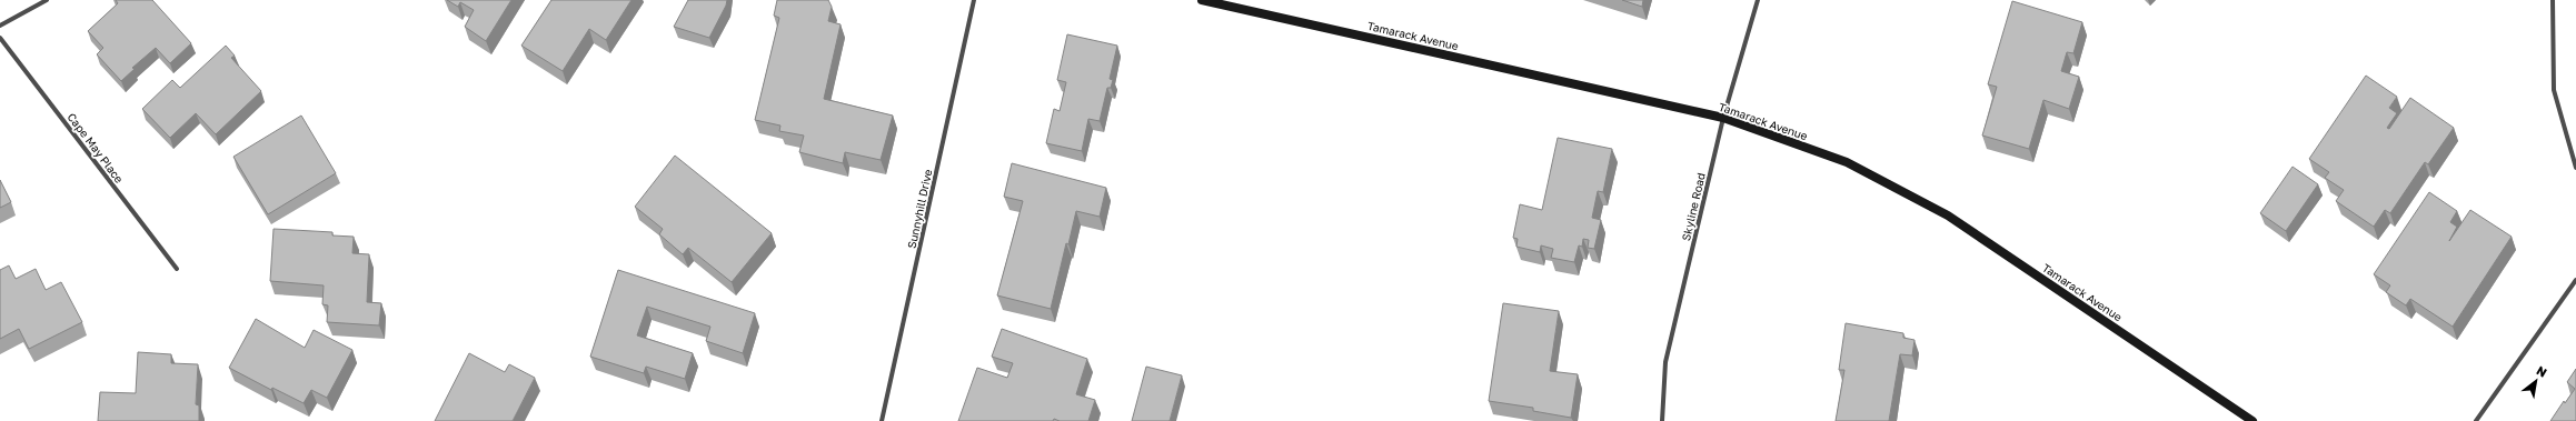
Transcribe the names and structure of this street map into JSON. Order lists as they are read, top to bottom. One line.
{"streets":{"main road":["Tamarack Avenue"],"street":["Cape May Place","Skyline Road","Sunnyhill Drive"]},"crossings":[["Tamarack Avenue","Skyline Road"]],"north":"top right"}
